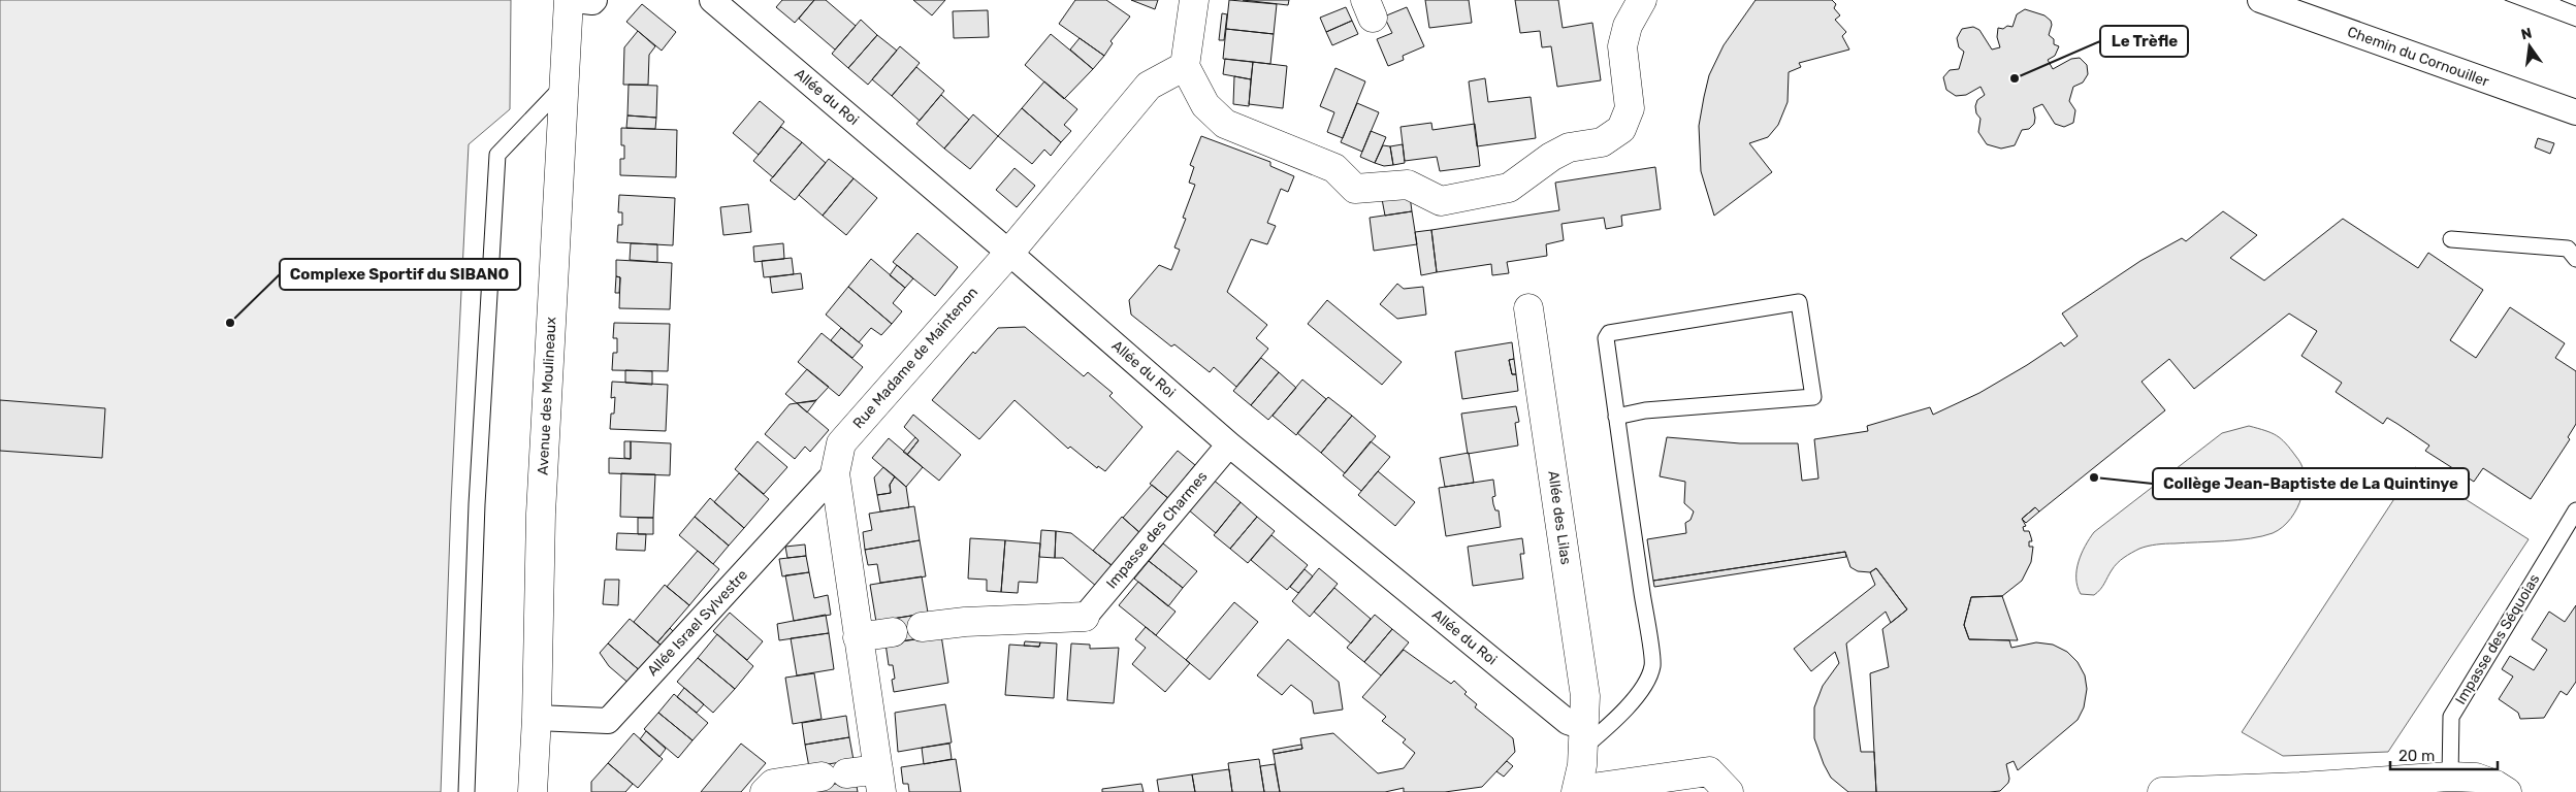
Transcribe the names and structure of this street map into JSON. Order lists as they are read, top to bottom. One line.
{"streets":{"street":["Chemin du Cornouiller","Allée du Roi","Rue Madame de Maintenon","Avenue des Moulineaux","Allée des Lilas","Impasse des Charmes","Allée Israel Sylvestre"],"lane":["Impasse des Séquoias"]},"crossings":[["Allée du Roi","Rue Madame de Maintenon"],["Allée du Roi","Allée des Lilas"],["Allée du Roi","Impasse des Charmes"],["Rue Madame de Maintenon","Allée Israel Sylvestre"],["Avenue des Moulineaux","Allée Israel Sylvestre"]],"places":["Le Trèfle","Complexe Sportif du SIBANO","Collège Jean-Baptiste de La Quintinye"],"scale_bar":"20 m","north":"top"}
